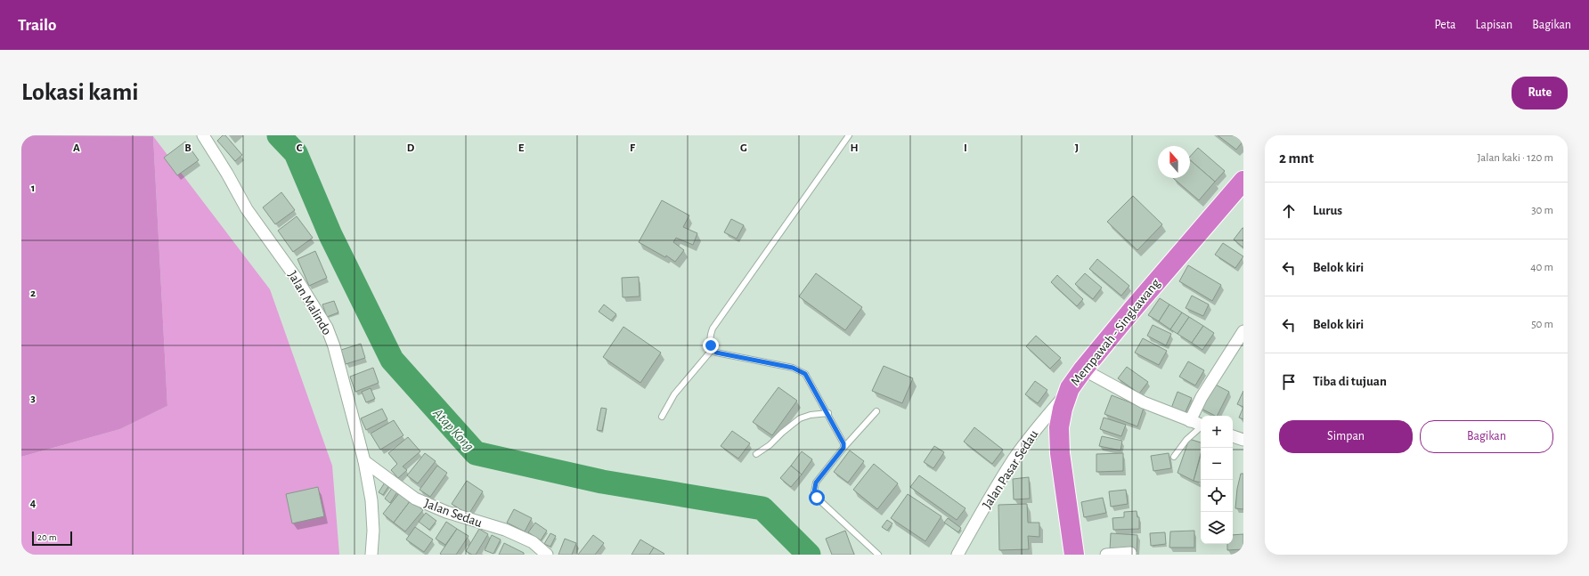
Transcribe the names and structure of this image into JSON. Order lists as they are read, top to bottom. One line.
{"streets":{"highway":["Mempawah - Singkawang"],"street":["Jalan Malindo","Jalan Pasar Sedau","Jalan Sedau"]},"crossings":[["Jalan Malindo","Jalan Sedau"],["Mempawah - Singkawang","Jalan Pasar Sedau"]],"water":["Atap Kong"],"scale_bar":"20 m","north":"top","page":{"header":"Trailo","nav":["Peta","Lapisan","Bagikan"],"buttons":["Rute",["Simpan","Bagikan"]],"title":"Lokasi kami","heading":["2 mnt","Jalan kaki · 120 m"],"list":[["Lurus","30 m"],["Belok kiri","40 m"],["Belok kiri","50 m"],"Tiba di tujuan"],"map_buttons":["+","−"],"scale":"20 m"},"grid":{"columns":["A","B","C","D","E","F","G","H","I","J"],"rows":["1","2","3","4"]}}
